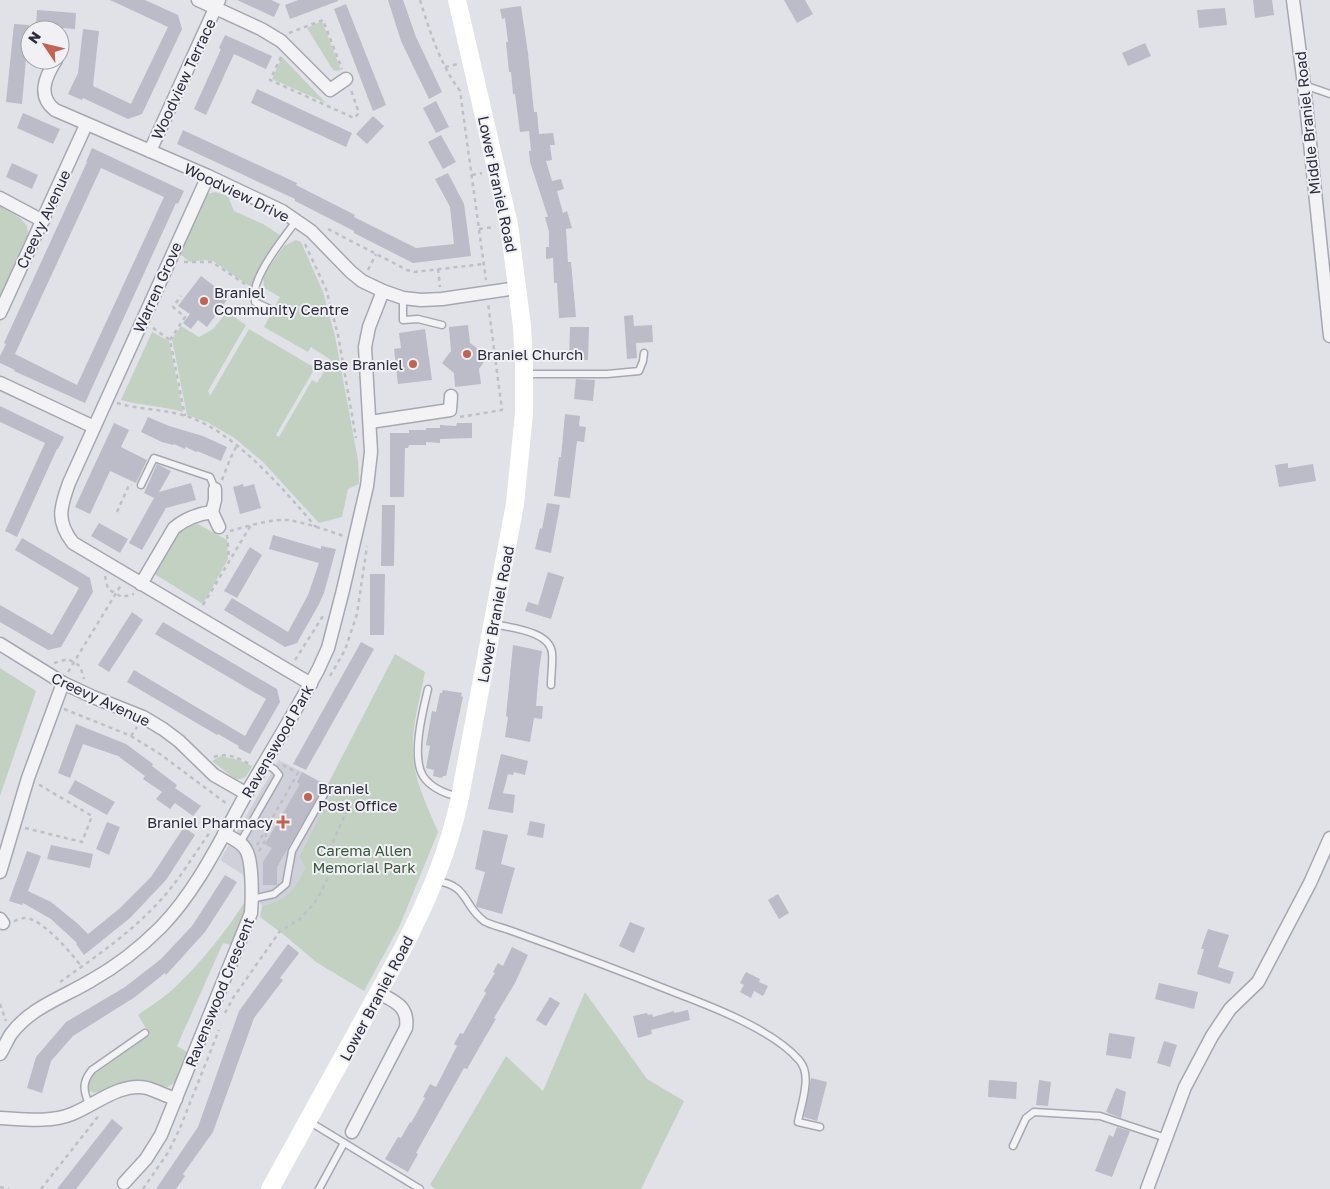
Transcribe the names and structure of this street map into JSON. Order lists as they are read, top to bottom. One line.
{"streets":{"street":["Woodview Terrace","Middle Braniel Road","Lower Braniel Road","Woodview Drive","Creevy Avenue","Warren Grove","Ravenswood Park","Ravenswood Crescent"]},"crossings":[["Woodview Terrace","Woodview Drive"],["Lower Braniel Road","Woodview Drive"],["Woodview Drive","Creevy Avenue"],["Woodview Drive","Warren Grove"],["Woodview Drive","Ravenswood Park"],["Creevy Avenue","Ravenswood Park"],["Warren Grove","Ravenswood Park"]],"parks":["Carema Allen Memorial Park"],"places":{"other":["Braniel Community Centre","Braniel Church","Base Braniel","Braniel Post Office"],"health":["Braniel Pharmacy"]},"north":"top left"}
